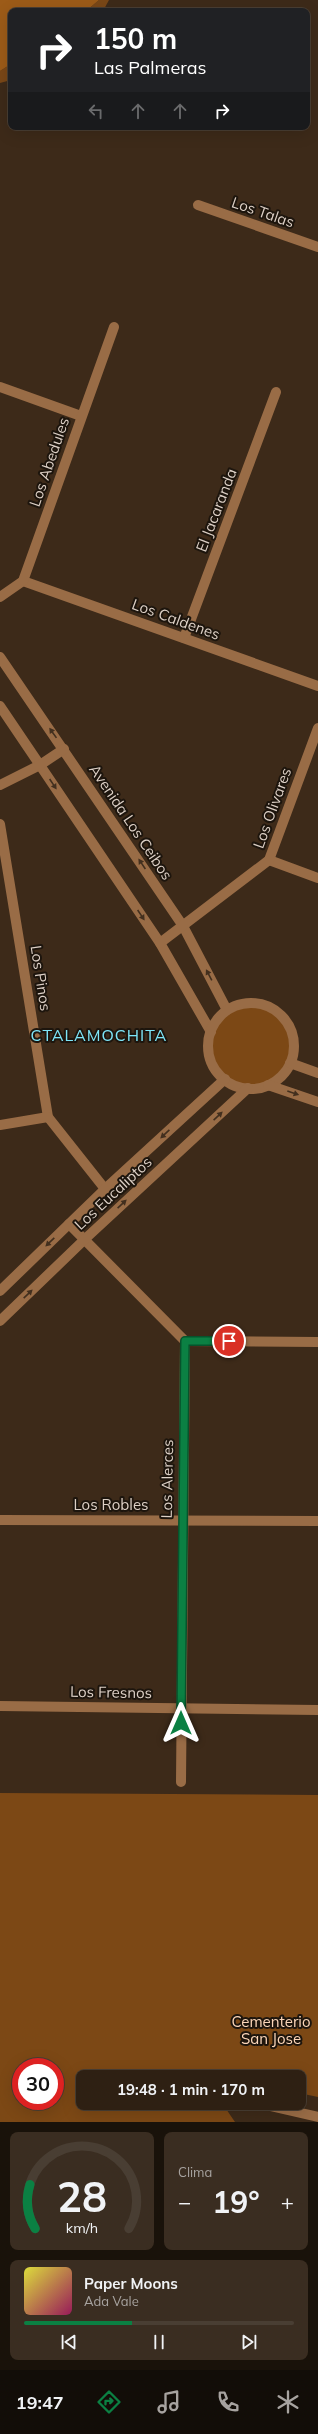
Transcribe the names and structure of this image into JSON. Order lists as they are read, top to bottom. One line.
{"streets":{"street":["Los Talas","Los Abedules","El Jacaranda","Los Caldenes","Los Olivares","Avenida Los Ceibos","Los Pinos","Los Eucaliptos","Los Alerces","Los Robles","Los Fresnos"]},"crossings":[["Los Abedules","Los Caldenes"],["El Jacaranda","Los Caldenes"],["Los Olivares","Avenida Los Ceibos"],["Avenida Los Ceibos","Los Eucaliptos"],["Los Pinos","Los Eucaliptos"],["Los Alerces","Los Robles"],["Los Alerces","Los Fresnos"]],"districts":["CTALAMOCHITA"],"parks":["Cementerio San Jose"],"page":{"turn":["150 m","Las Palmeras"],"limit":"30","trip":"19:48 · 1 min · 170 m","tile":"Clima","heat":["−","19°","+"],"song":["Paper Moons","Ada Vale"],"tabs":"19:47","gauge":["28","km/h"]}}
